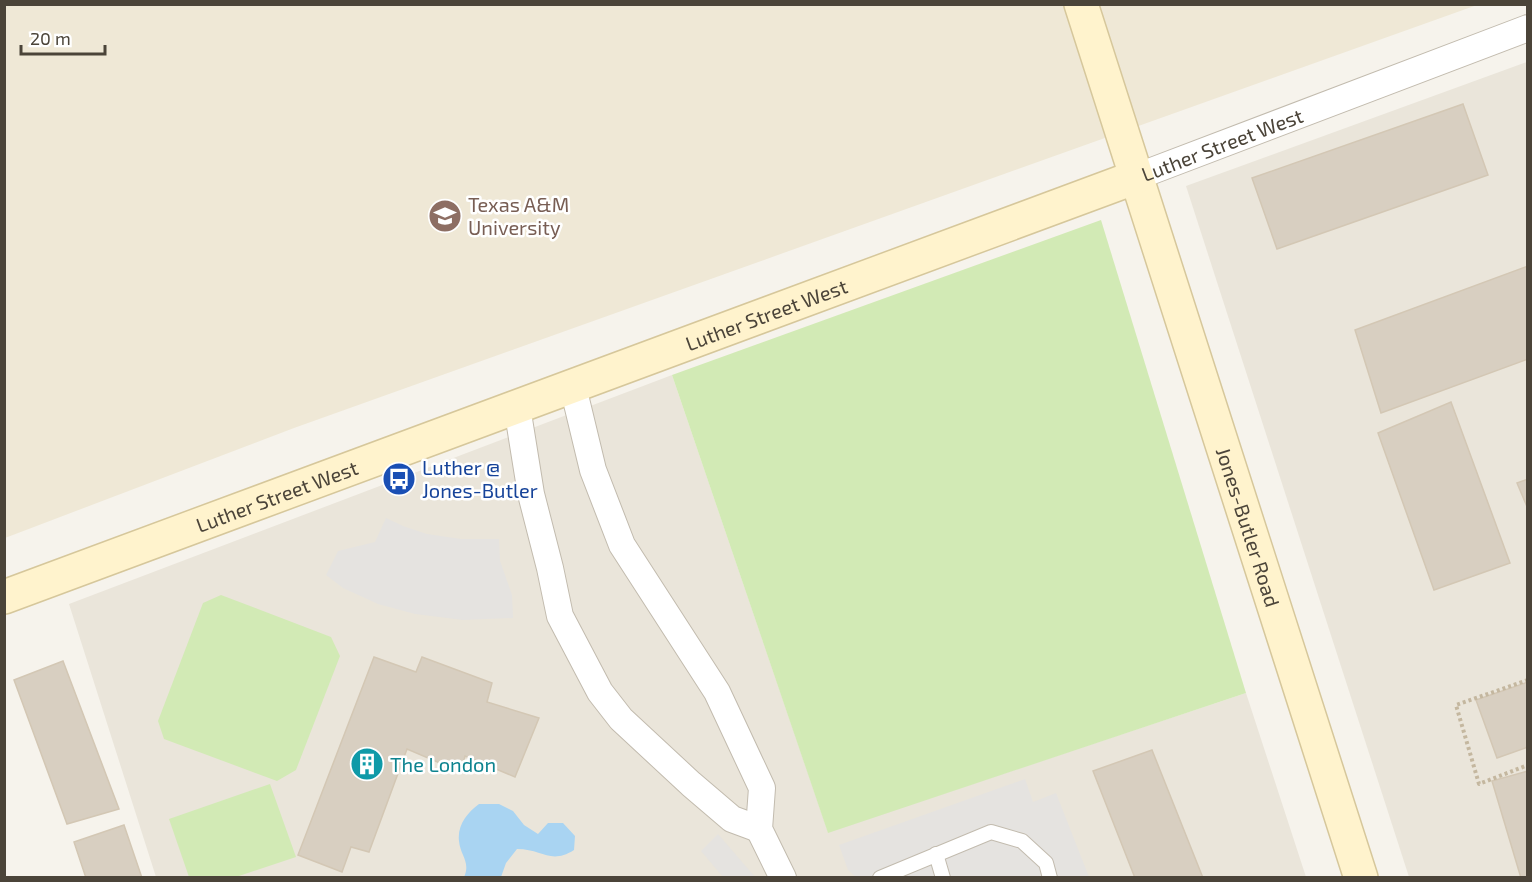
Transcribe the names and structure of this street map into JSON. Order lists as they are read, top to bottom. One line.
{"streets":{"street":["Luther Street West","Jones-Butler Road"]},"crossings":[["Luther Street West","Jones-Butler Road"]],"places":{"school or university":["Texas A&M University"],"bus stop":["Luther @ Jones-Butler"],"building":["The London"]},"scale_bar":"20 m"}
